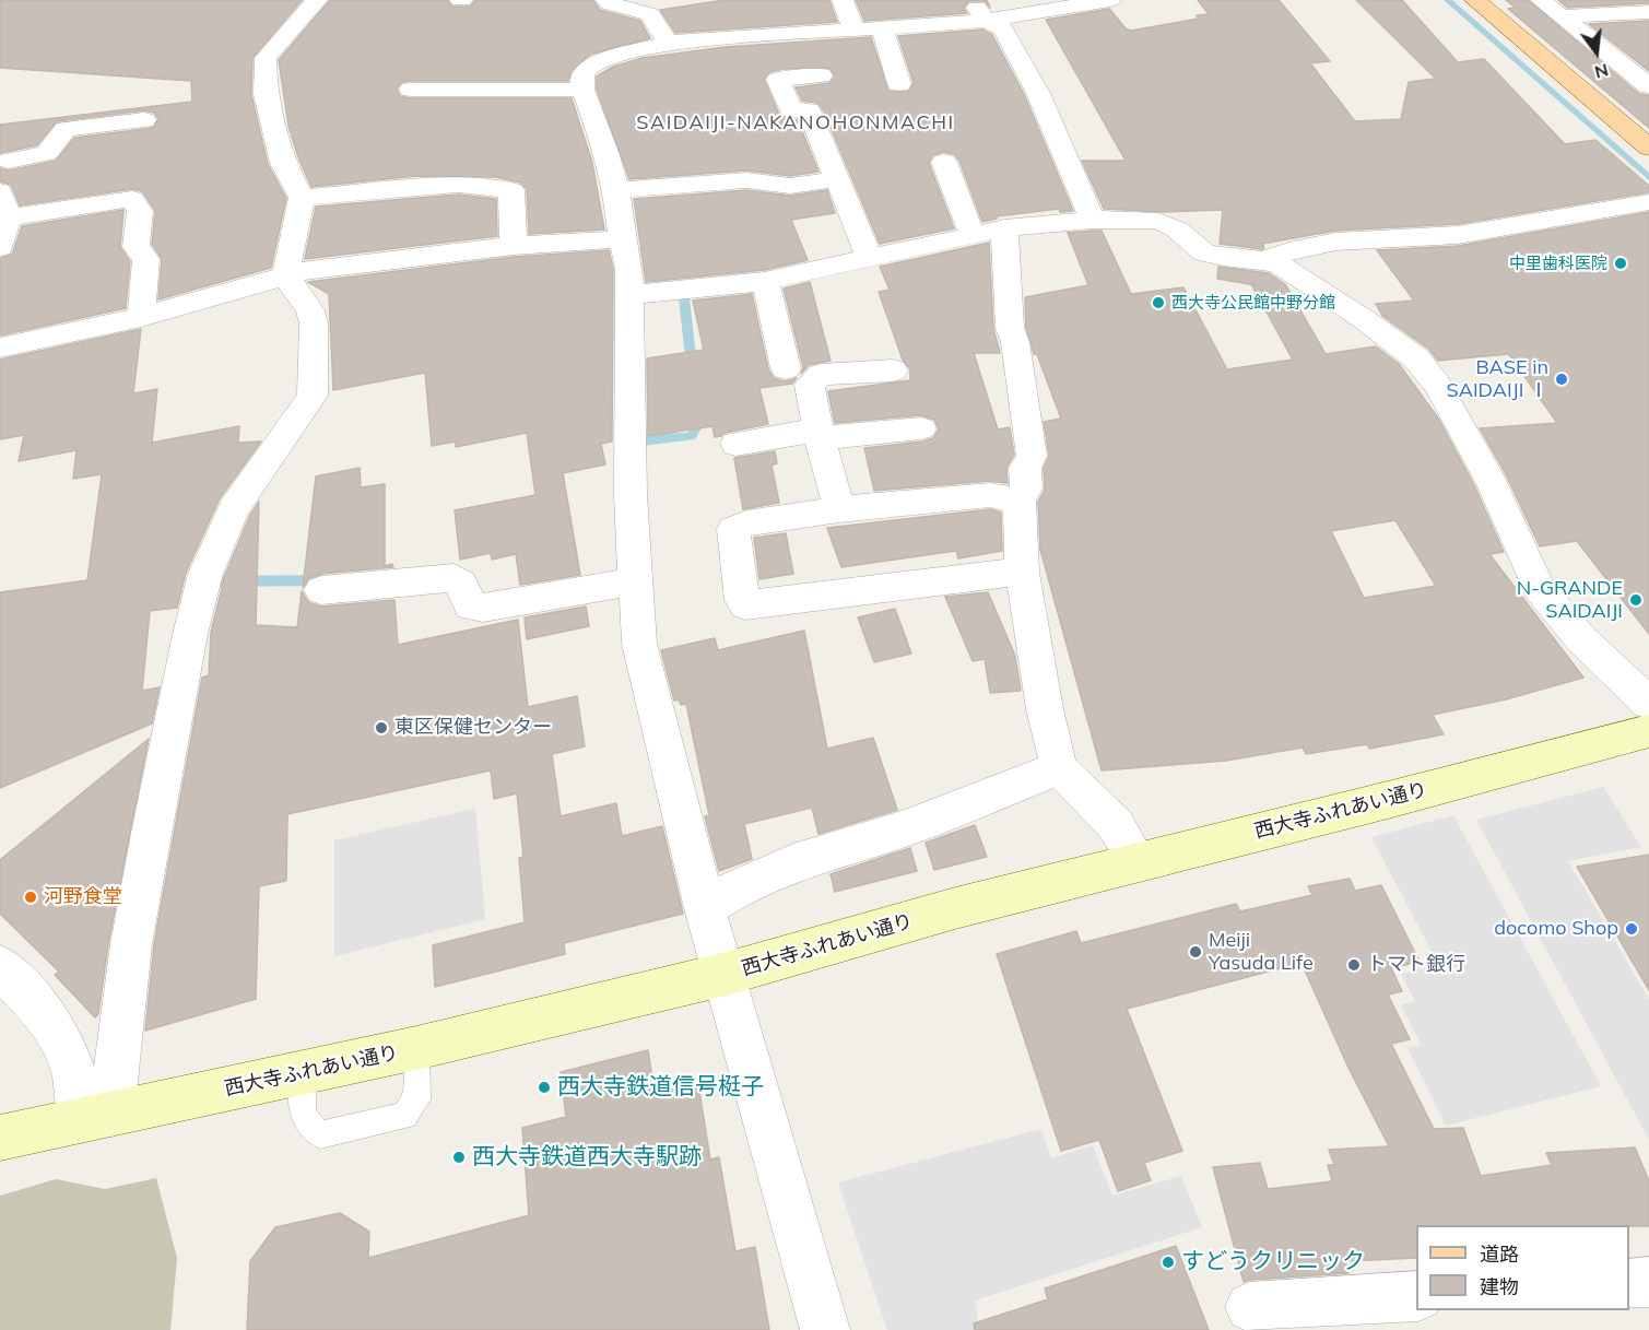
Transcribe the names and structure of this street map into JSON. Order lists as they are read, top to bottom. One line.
{"streets":{"street":["西大寺ふれあい通り"]},"districts":["SAIDAIJI-NAKANOHONMACHI"],"places":["中里歯科医院","西大寺公民館中野分館","BASE in SAIDAIJI Ⅰ","N-GRANDE SAIDAIJI","東区保健センター","河野食堂","docomo Shop","Meiji Yasuda Life","トマト銀行","西大寺鉄道信号梃子","西大寺鉄道西大寺駅跡","すどうクリニック"],"legend":["道路","建物"],"north":"bottom"}
